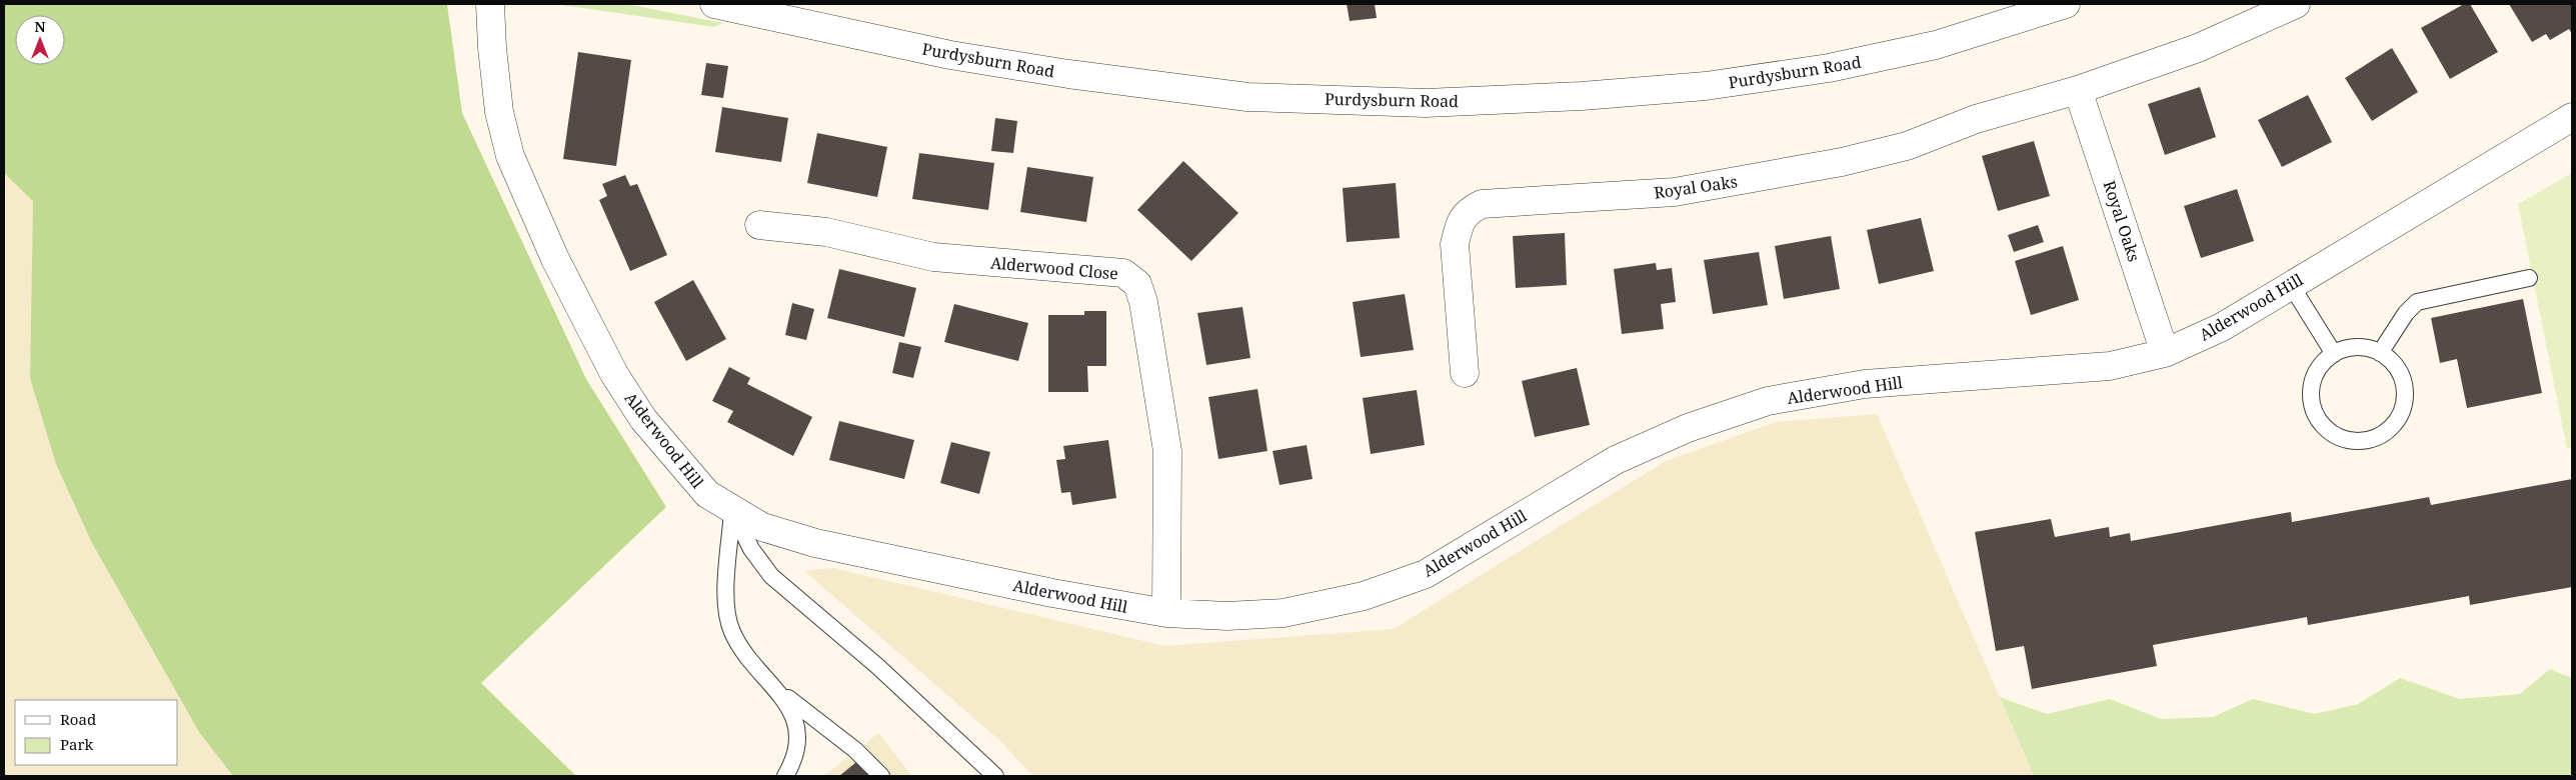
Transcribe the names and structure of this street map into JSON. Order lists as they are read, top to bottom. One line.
{"streets":{"street":["Purdysburn Road","Royal Oaks","Alderwood Close","Alderwood Hill"]},"crossings":[["Royal Oaks","Alderwood Hill"],["Alderwood Close","Alderwood Hill"]],"legend":["Road","Park"],"north":"top"}
